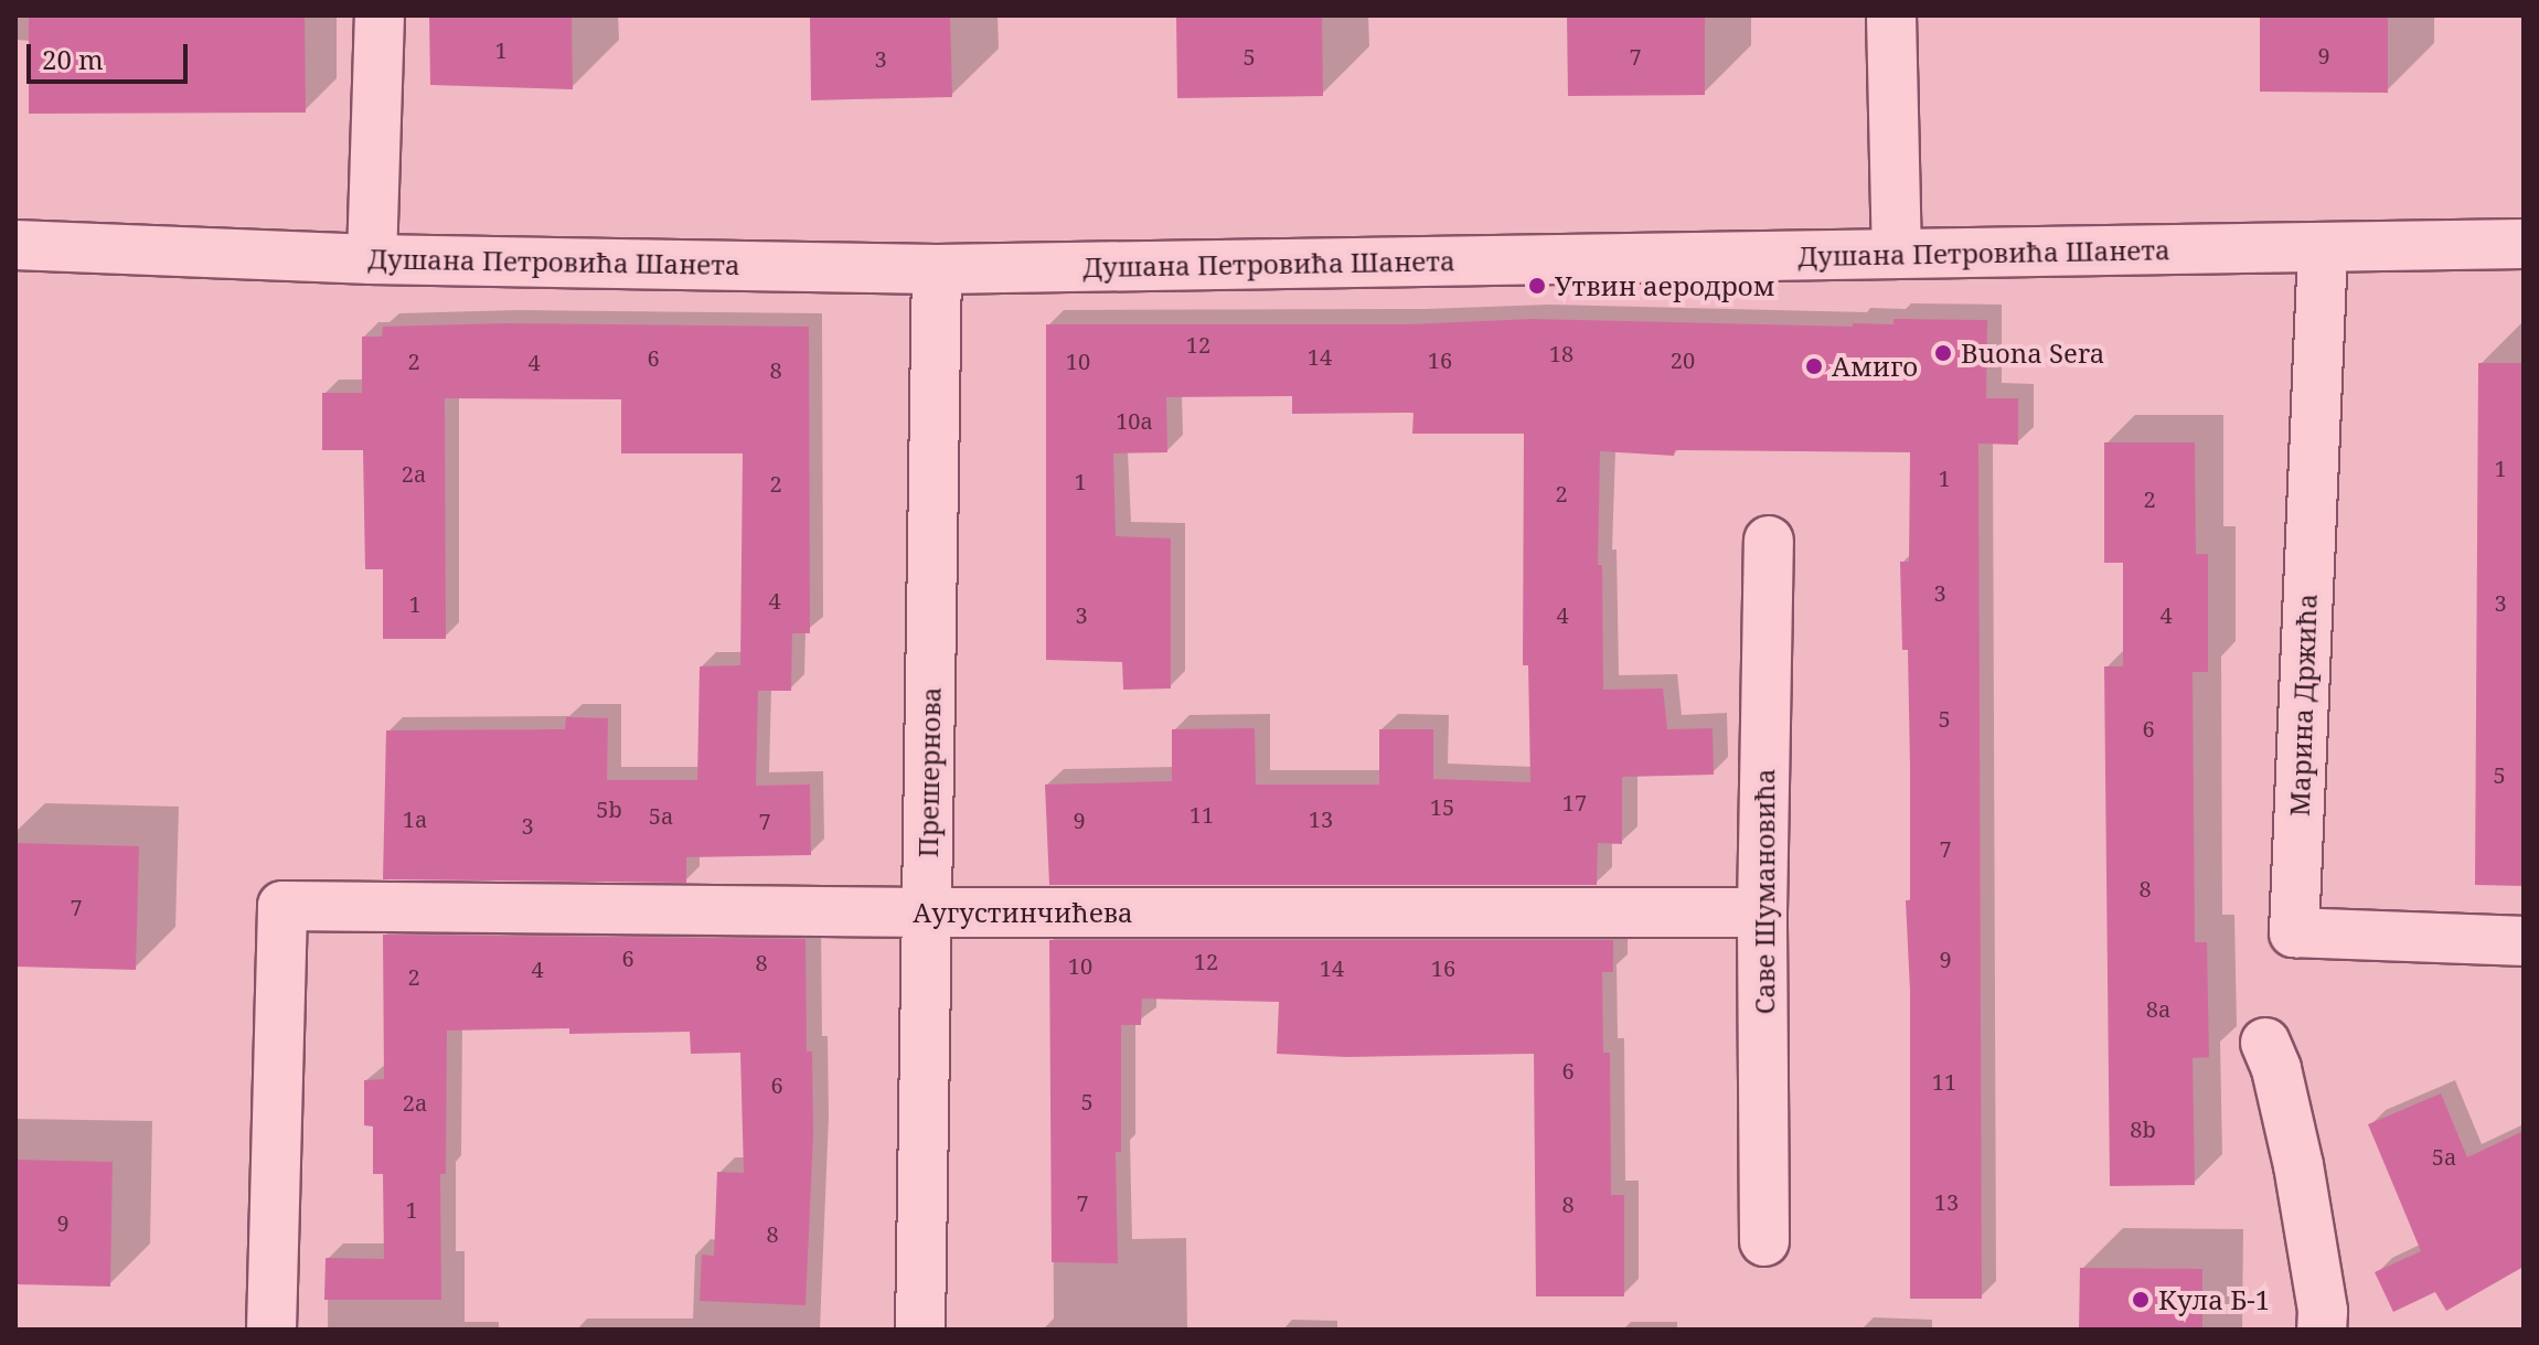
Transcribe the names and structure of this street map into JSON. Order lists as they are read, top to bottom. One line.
{"streets":{"street":["Душана Петровића Шанета","Марина Држића","Прешернова","Саве Шумановића","Аугустинчићева"]},"crossings":[["Душана Петровића Шанета","Марина Држића"],["Душана Петровића Шанета","Прешернова"],["Прешернова","Аугустинчићева"],["Саве Шумановића","Аугустинчићева"]],"places":["Утвин аеродром","Buona Sera","Амиго","Кула Б-1"],"house_numbers":["1","9","5","7","3","12","18","14","6","16","20","2","10","4","8","10a","1","2a","1","1","2","2","2","3","4","3","1","3","4","4","5","6","5","17","15","5b","11","5a","1a","13","9","7","3","7","8","7","6","9","12","8","10","14","16","4","2","8a","6","11","6","5","2a","8b","5a","13","7","8","1","9","8"],"scale_bar":"20 m"}
